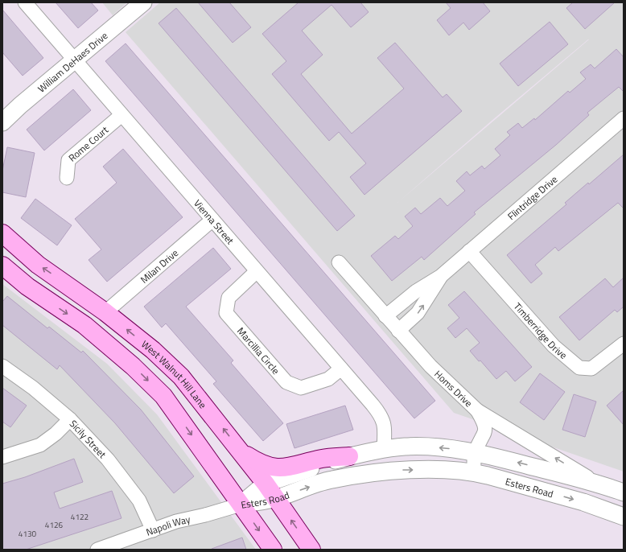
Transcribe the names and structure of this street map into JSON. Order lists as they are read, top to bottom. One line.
{"streets":{"main road":["West Walnut Hill Lane"],"street":["William DeHaes Drive","Rome Court","Flintridge Drive","Vienna Street","Milan Drive","Timberridge Drive","Marcillia Circle","Homs Drive","Sicily Street","Esters Road","Napoli Way"]},"crossings":[["William DeHaes Drive","Vienna Street"],["Rome Court","Vienna Street"],["Flintridge Drive","Timberridge Drive"],["Flintridge Drive","Homs Drive"],["Vienna Street","Milan Drive"],["Vienna Street","Marcillia Circle"],["Vienna Street","Esters Road"],["Milan Drive","West Walnut Hill Lane"],["West Walnut Hill Lane","Esters Road"],["Homs Drive","Esters Road"],["Sicily Street","Napoli Way"],["Esters Road","Napoli Way"]],"one_way":["Homs Drive"],"house_numbers":["4122","4126","4130"]}
